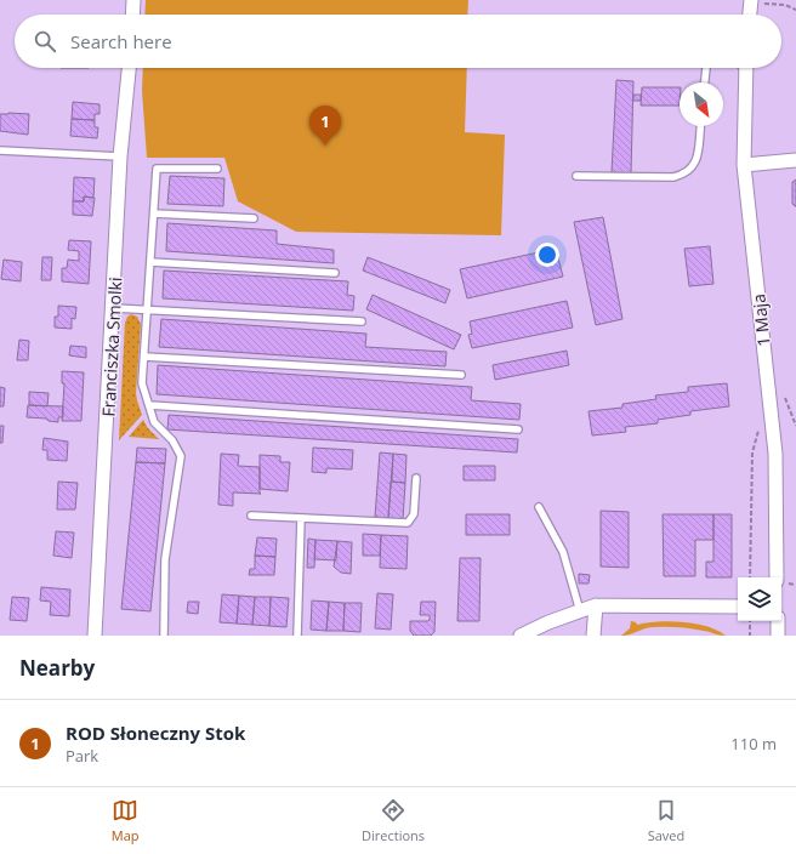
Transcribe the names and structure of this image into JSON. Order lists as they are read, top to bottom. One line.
{"streets":{"street":["1 Maja","Franciszka Smolki"]},"north":"bottom right","page":{"search":"Search here","pins":"1","heading":"Nearby","list":[{"mark":"1","name":"ROD Słoneczny Stok","note":"Park","value":"110 m"}],"nav":["Map","Directions","Saved"]}}
